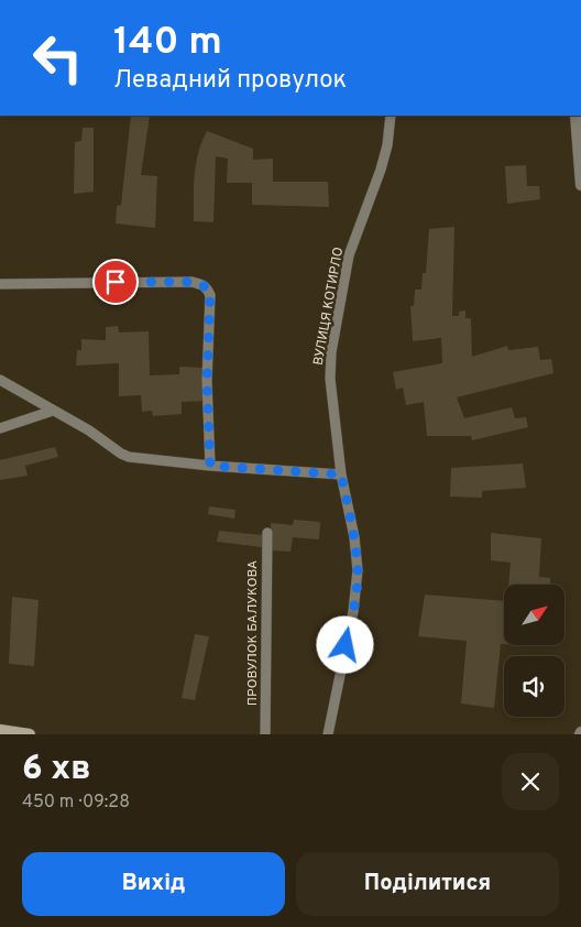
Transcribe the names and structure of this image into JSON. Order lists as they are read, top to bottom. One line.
{"streets":{"street":["ВУЛИЦЯ КОТИРЛО","ПРОВУЛОК БАЛУКОВА"]},"north":"top right","page":{"turn":["140 m","Левадний провулок"],"heading":["6 хв","450 m · 09:28"],"buttons":["Вихід","Поділитися"]}}
